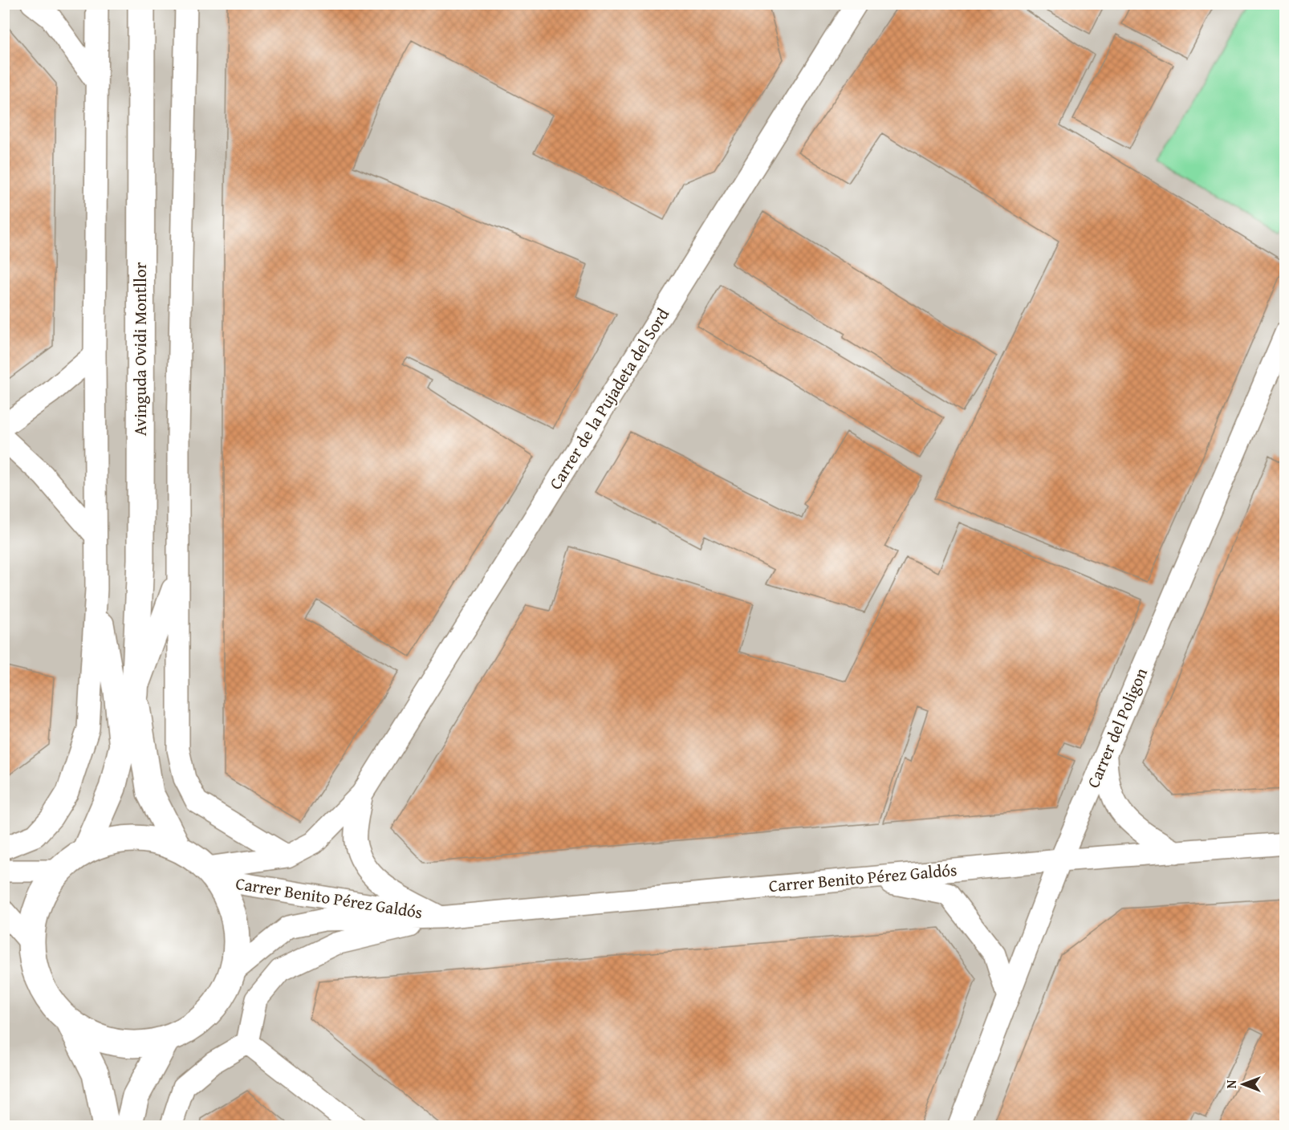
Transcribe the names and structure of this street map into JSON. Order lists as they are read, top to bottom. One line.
{"streets":{"street":["Avinguda Ovidi Montllor","Carrer de la Pujadeta del Sord","Carrer del Poligon","Carrer Benito Pérez Galdós"]},"crossings":[["Avinguda Ovidi Montllor","Carrer de la Pujadeta del Sord"],["Carrer de la Pujadeta del Sord","Carrer Benito Pérez Galdós"],["Carrer del Poligon","Carrer Benito Pérez Galdós"]],"north":"left"}
